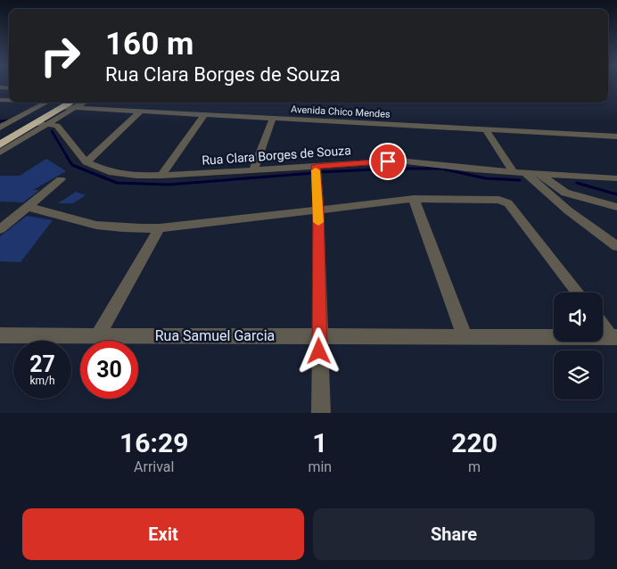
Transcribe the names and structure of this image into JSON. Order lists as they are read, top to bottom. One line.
{"streets":{"street":["Avenida Chico Mendes","Rua Clara Borges de Souza","Rua Samuel Garcia"]},"page":{"turn":["160 m","Rua Clara Borges de Souza"],"speed":"27 km/h","limit":"30","eta":["16:29","Arrival","1","min","220","m"],"buttons":["Exit","Share"]}}
